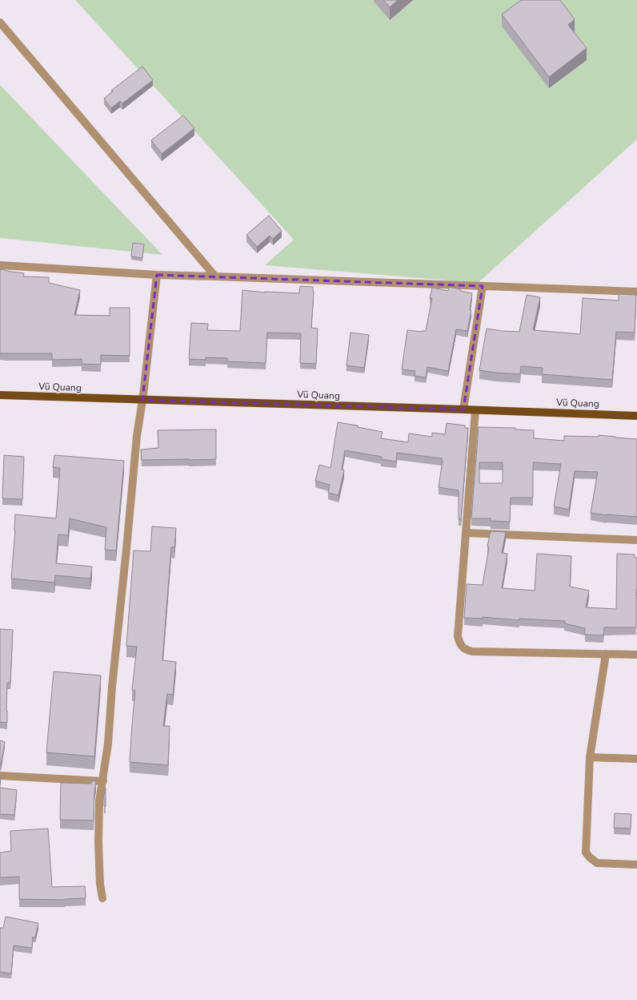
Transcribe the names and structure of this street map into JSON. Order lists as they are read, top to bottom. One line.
{"streets":{"main road":["Vũ Quang"]}}
